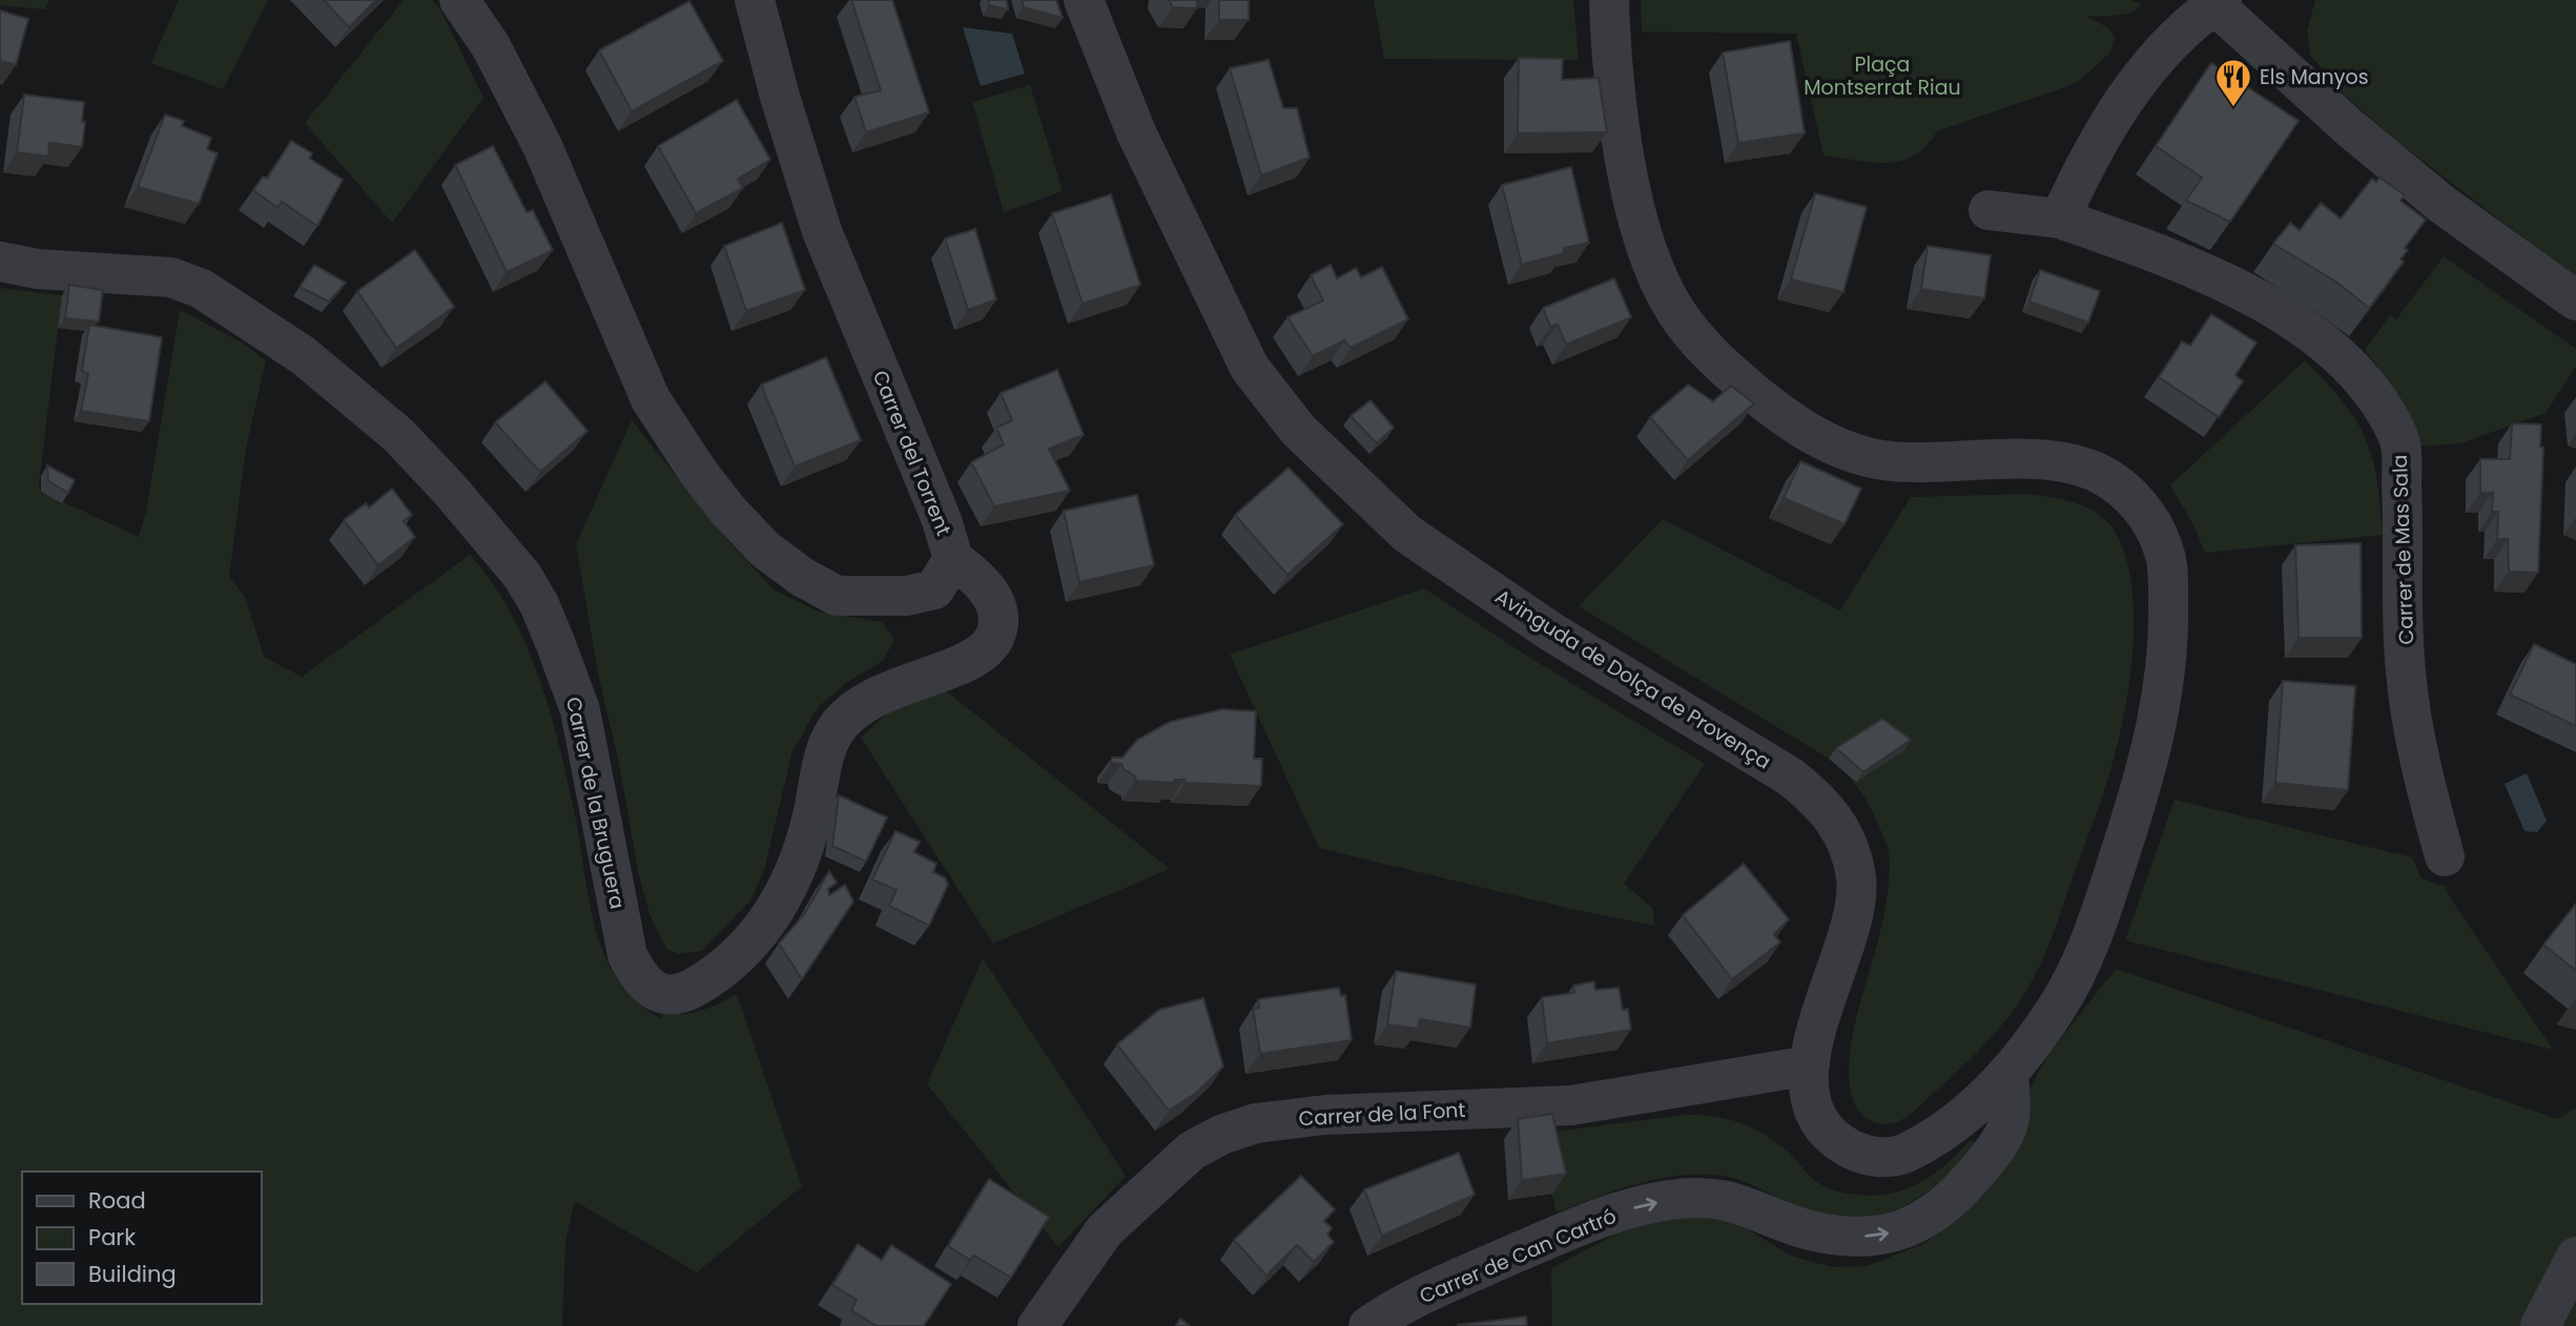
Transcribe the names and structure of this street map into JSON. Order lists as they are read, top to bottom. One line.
{"streets":{"street":["Carrer del Torrent","Carrer de Mas Sala","Avinguda de Dolça de Provença","Carrer de la Bruguera","Carrer de la Font","Carrer de Can Cartró"]},"crossings":[["Carrer del Torrent","Carrer de la Bruguera"],["Avinguda de Dolça de Provença","Carrer de la Font"],["Avinguda de Dolça de Provença","Carrer de Can Cartró"]],"one_way":["Carrer de Can Cartró"],"parks":["Plaça Montserrat Riau"],"places":{"restaurant":["Els Manyos"]},"legend":["Road","Park","Building"]}
